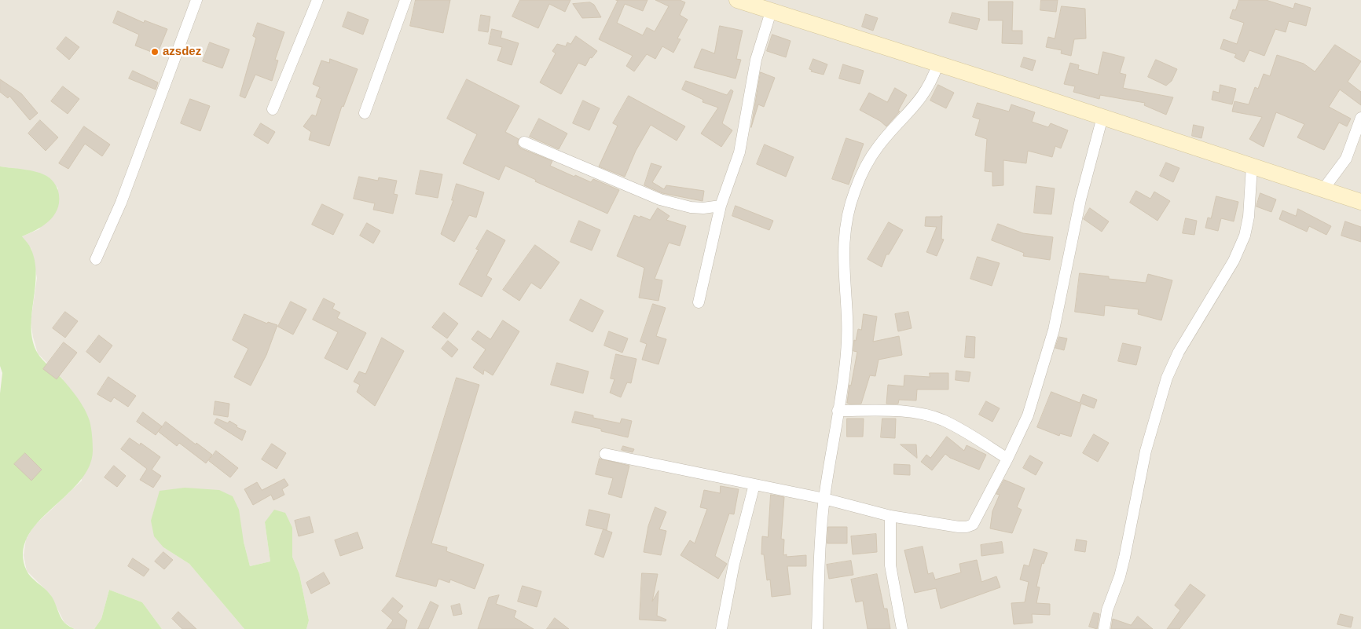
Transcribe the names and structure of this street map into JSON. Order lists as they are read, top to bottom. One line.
{"places":["azsdez"]}
